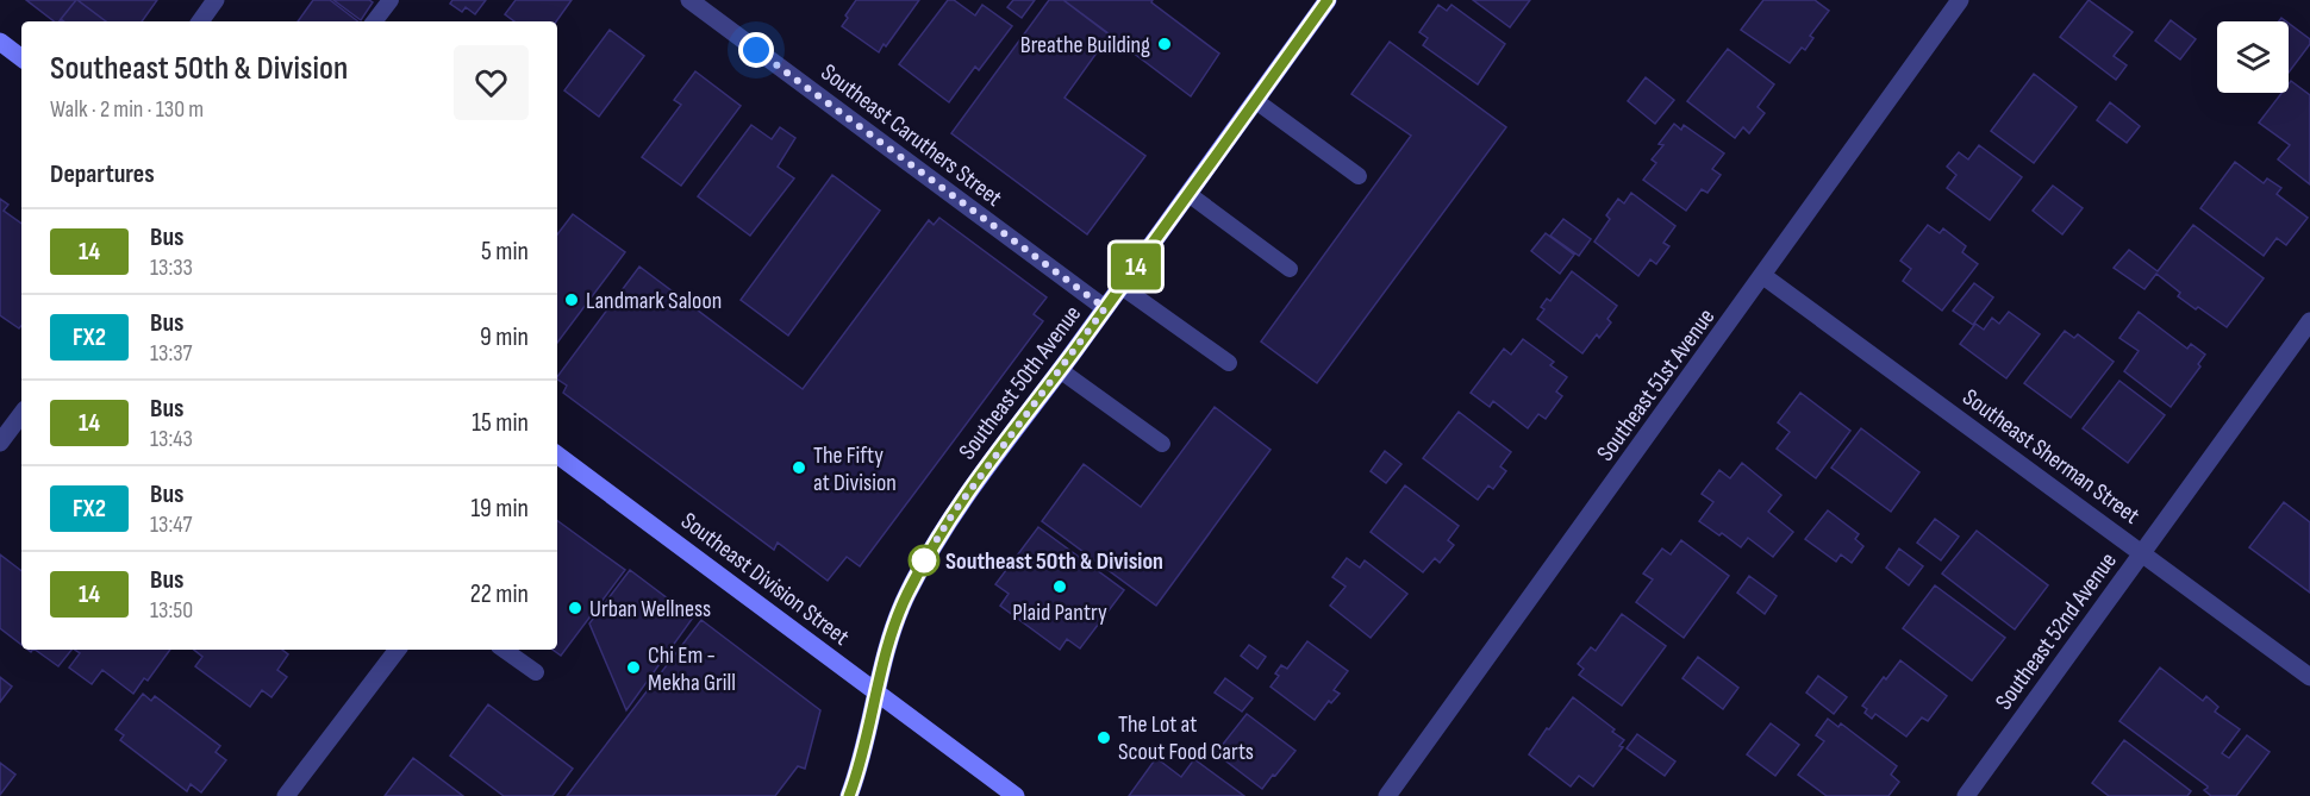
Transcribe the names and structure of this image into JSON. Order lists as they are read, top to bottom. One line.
{"streets":{"main road":["Southeast 50th Avenue","Southeast Division Street"],"street":["Southeast Caruthers Street","Southeast 51st Avenue","Southeast Sherman Street","Southeast 52nd Avenue"]},"crossings":[["Southeast Caruthers Street","Southeast 50th Avenue"],["Southeast 50th Avenue","Southeast Division Street"],["Southeast 51st Avenue","Southeast Sherman Street"],["Southeast Sherman Street","Southeast 52nd Avenue"]],"places":["Breathe Building","Landmark Saloon","The Fifty at Division","Southeast 50th & Division","Plaid Pantry","Urban Wellness","Chi Em - Mekha Grill","The Lot at Scout Food Carts"],"lines":["bus line 14"],"page":{"on_map":"14","heading":[["Southeast 50th & Division","Walk · 2 min · 130 m"],"Departures"],"list":[{"mark":"14","name":"Bus","note":"13:33","value":"5 min"},{"mark":"FX2","name":"Bus","note":"13:37","value":"9 min"},{"mark":"14","name":"Bus","note":"13:43","value":"15 min"},{"mark":"FX2","name":"Bus","note":"13:47","value":"19 min"},{"mark":"14","name":"Bus","note":"13:50","value":"22 min"}]}}
